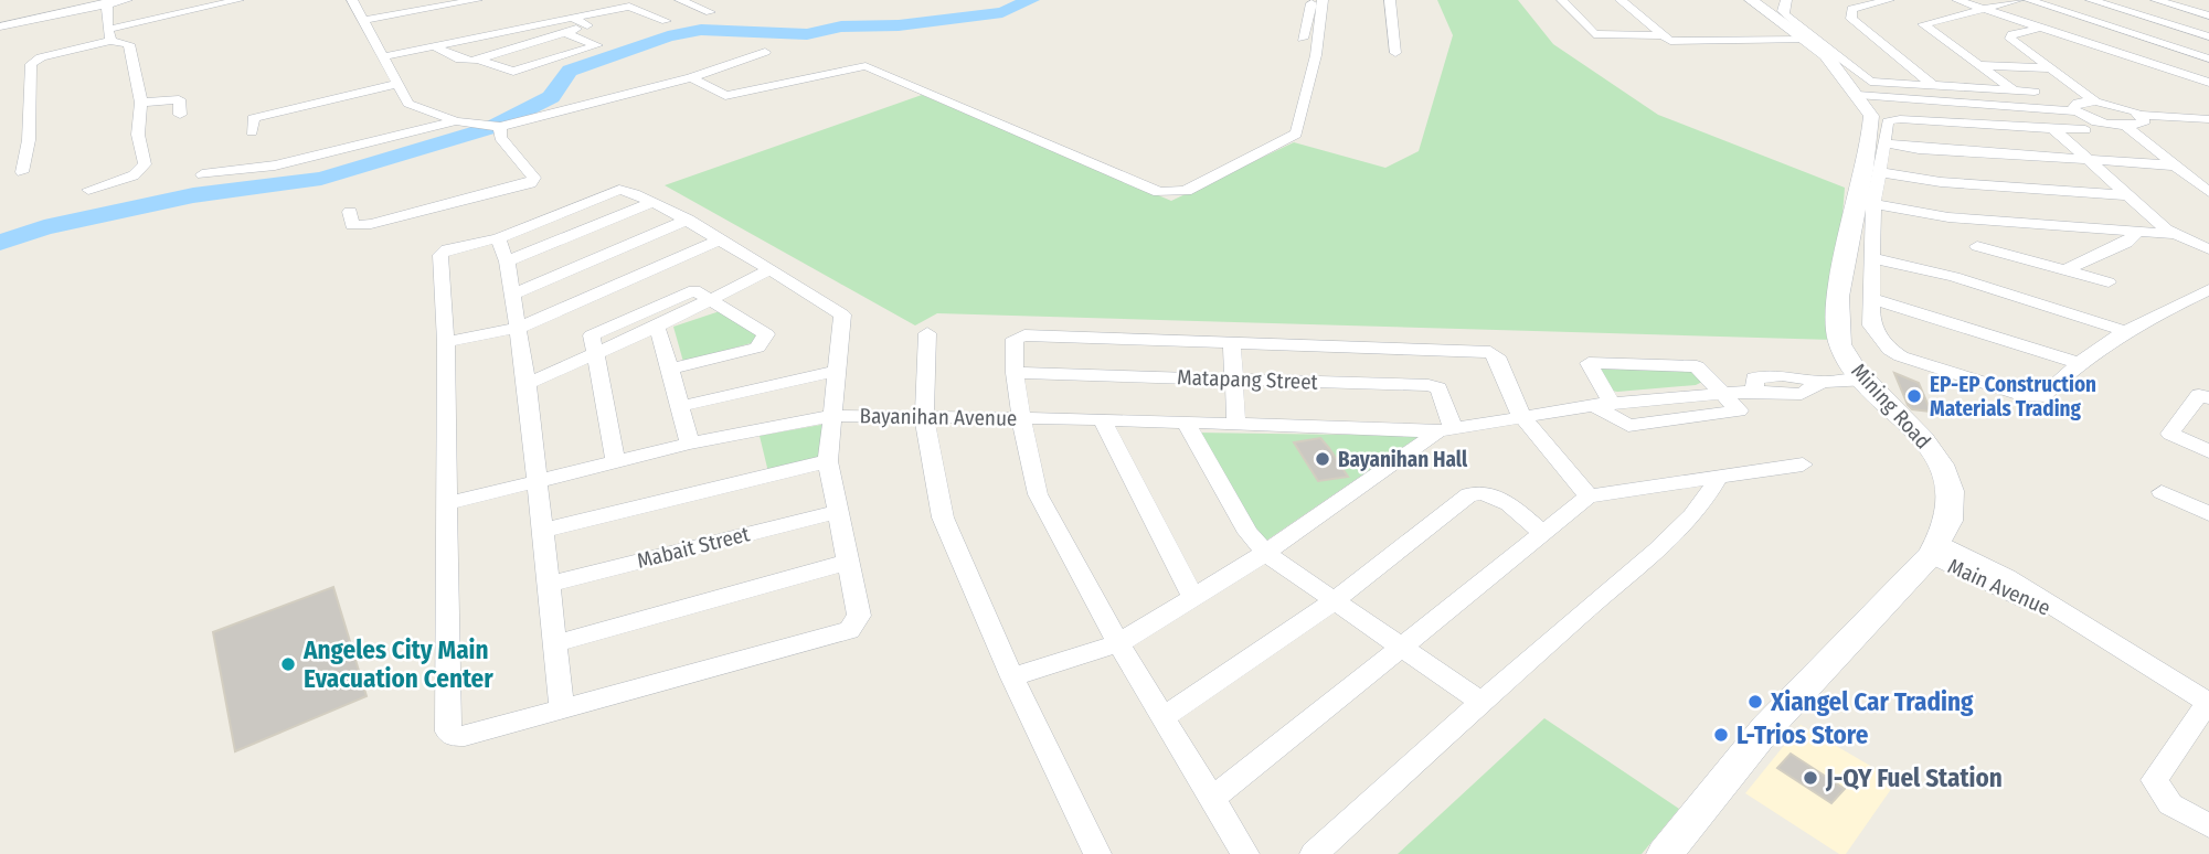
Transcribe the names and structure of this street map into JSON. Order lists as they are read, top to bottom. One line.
{"streets":{"street":["Matapang Street","Mining Road","Bayanihan Avenue","Mabait Street","Main Avenue"]},"crossings":[["Matapang Street","Bayanihan Avenue"],["Mining Road","Main Avenue"]],"places":["EP-EP Construction Materials Trading","Bayanihan Hall","Angeles City Main Evacuation Center","Xiangel Car Trading","L-Trios Store","J-QY Fuel Station"]}
